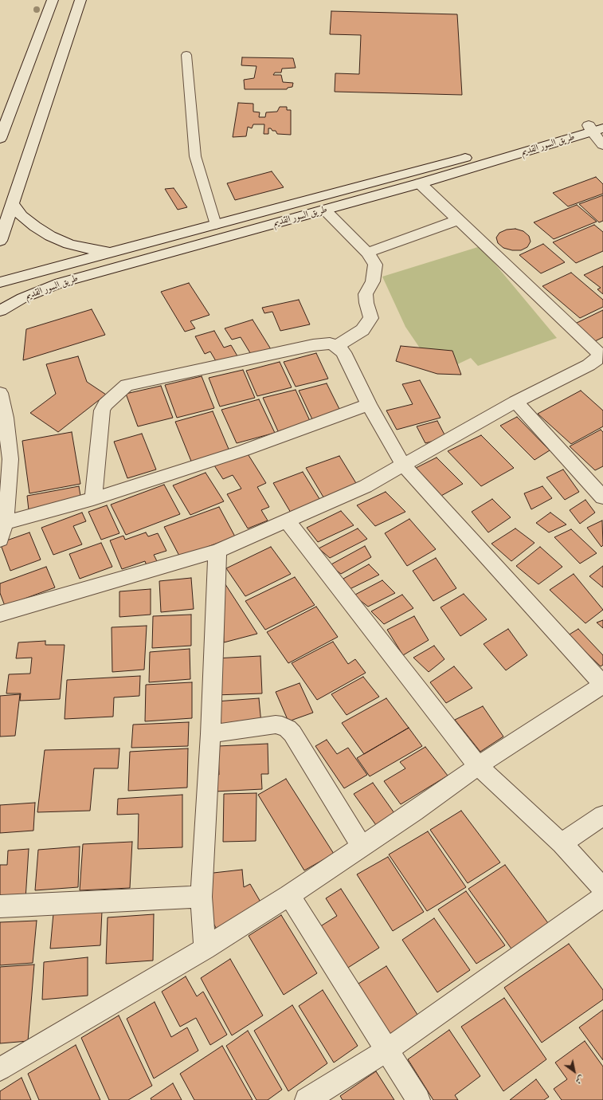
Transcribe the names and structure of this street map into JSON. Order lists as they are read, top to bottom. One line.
{"streets":{"street":["طريق السور القديم"]},"north":"bottom right"}
